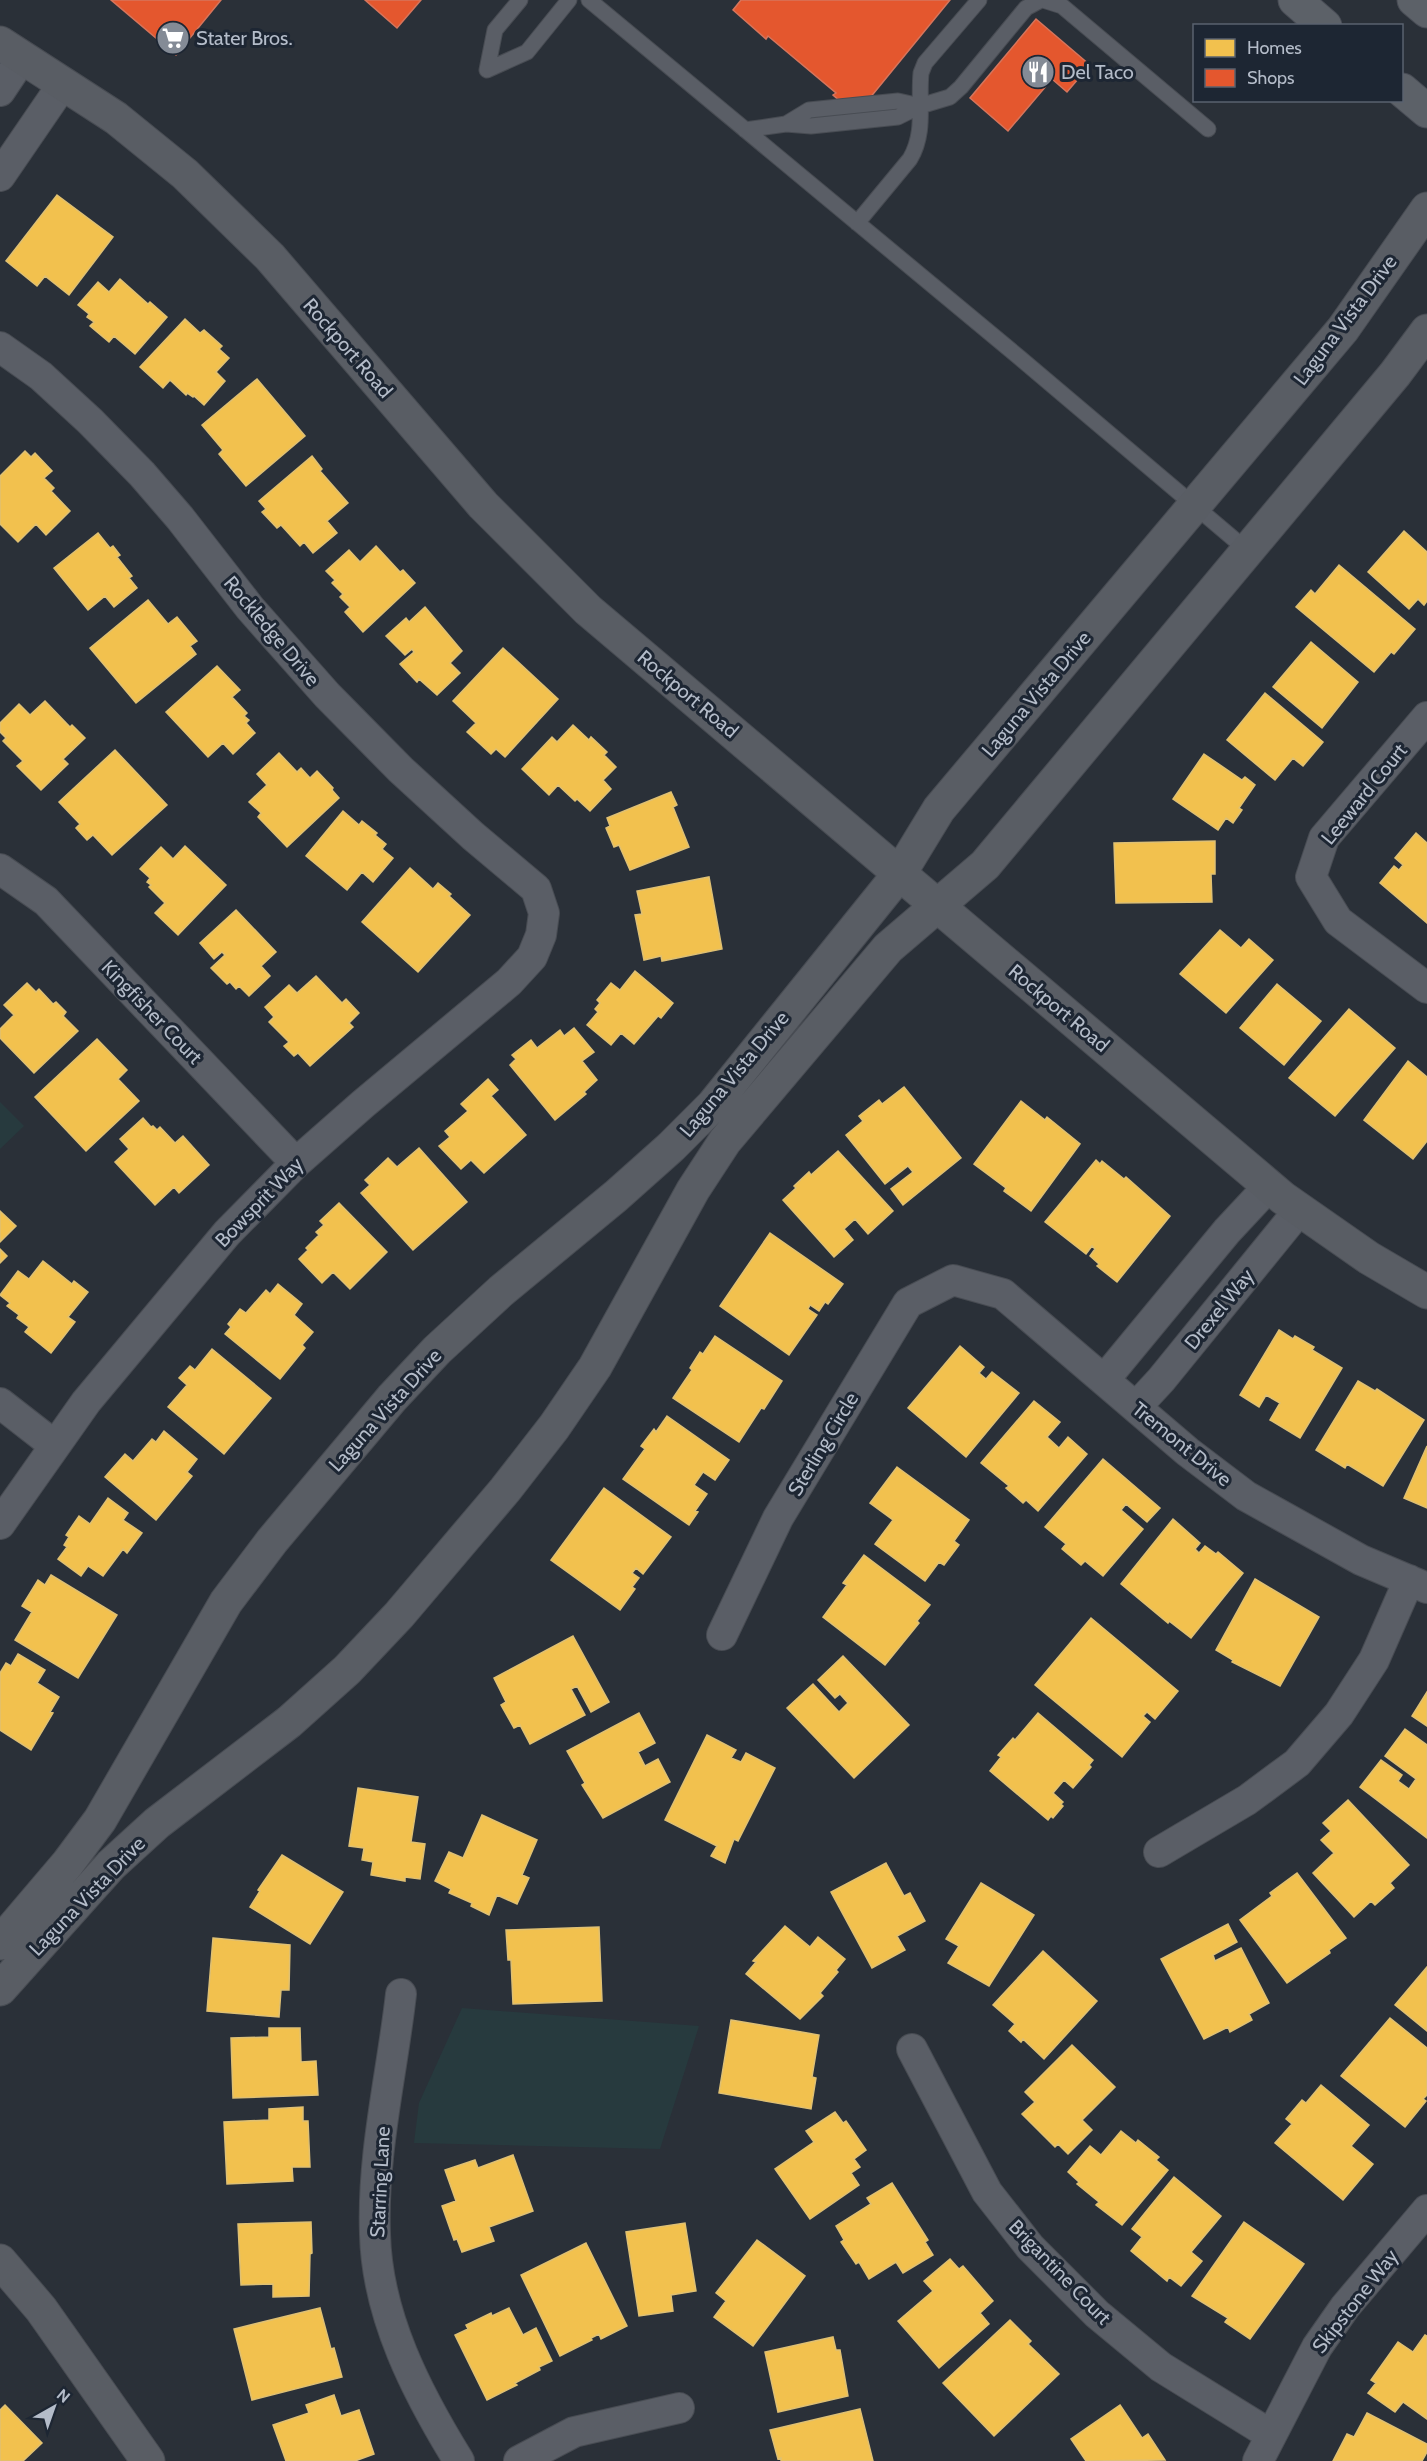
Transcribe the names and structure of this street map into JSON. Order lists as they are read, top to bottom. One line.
{"streets":{"street":["Laguna Vista Drive","Rockport Road","Rockledge Drive","Leeward Court","Kingfisher Court","Bowsprit Way","Drexel Way","Sterling Circle","Tremont Drive","Starring Lane","Brigantine Court","Skipstone Way"]},"crossings":[["Laguna Vista Drive","Rockport Road"],["Rockport Road","Drexel Way"],["Rockledge Drive","Bowsprit Way"],["Kingfisher Court","Bowsprit Way"],["Drexel Way","Tremont Drive"],["Sterling Circle","Tremont Drive"],["Brigantine Court","Skipstone Way"]],"places":{"supermarket":["Stater Bros."],"restaurant":["Del Taco"]},"legend":["Homes","Shops"],"north":"top right"}
